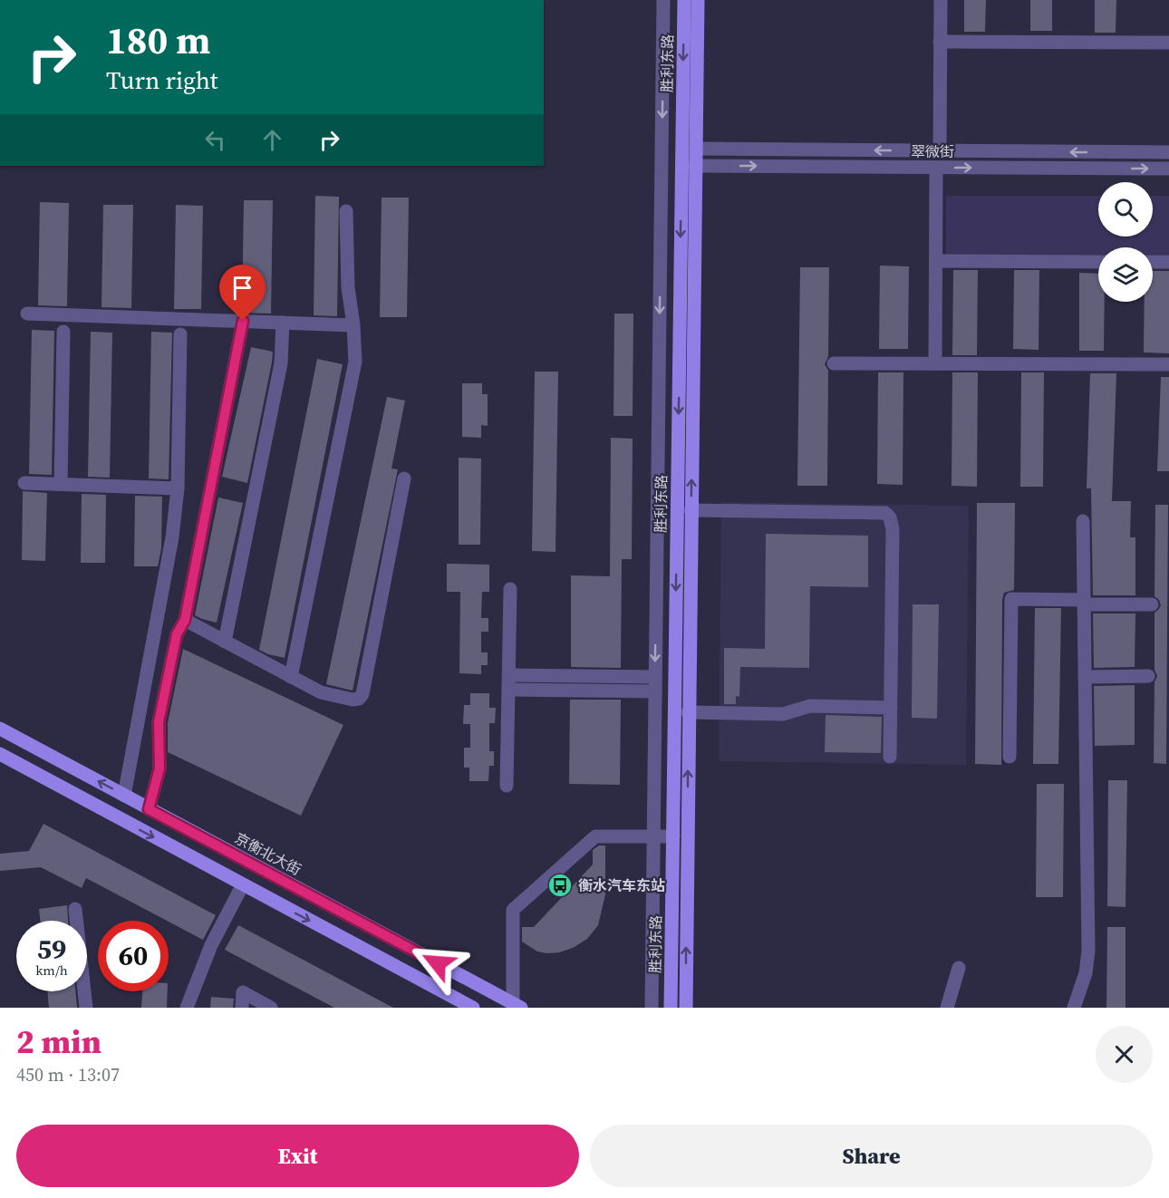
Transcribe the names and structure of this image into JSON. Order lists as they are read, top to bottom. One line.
{"streets":{"main road":["胜利东路","京衡北大街"],"street":["翠微街"]},"crossings":[["胜利东路","翠微街"]],"places":{"bus stop":["衡水汽车东站"]},"page":{"turn":["180 m","Turn right"],"speed":"59 km/h","limit":"60","heading":["2 min","450 m · 13:07"],"buttons":["Exit","Share"]}}
